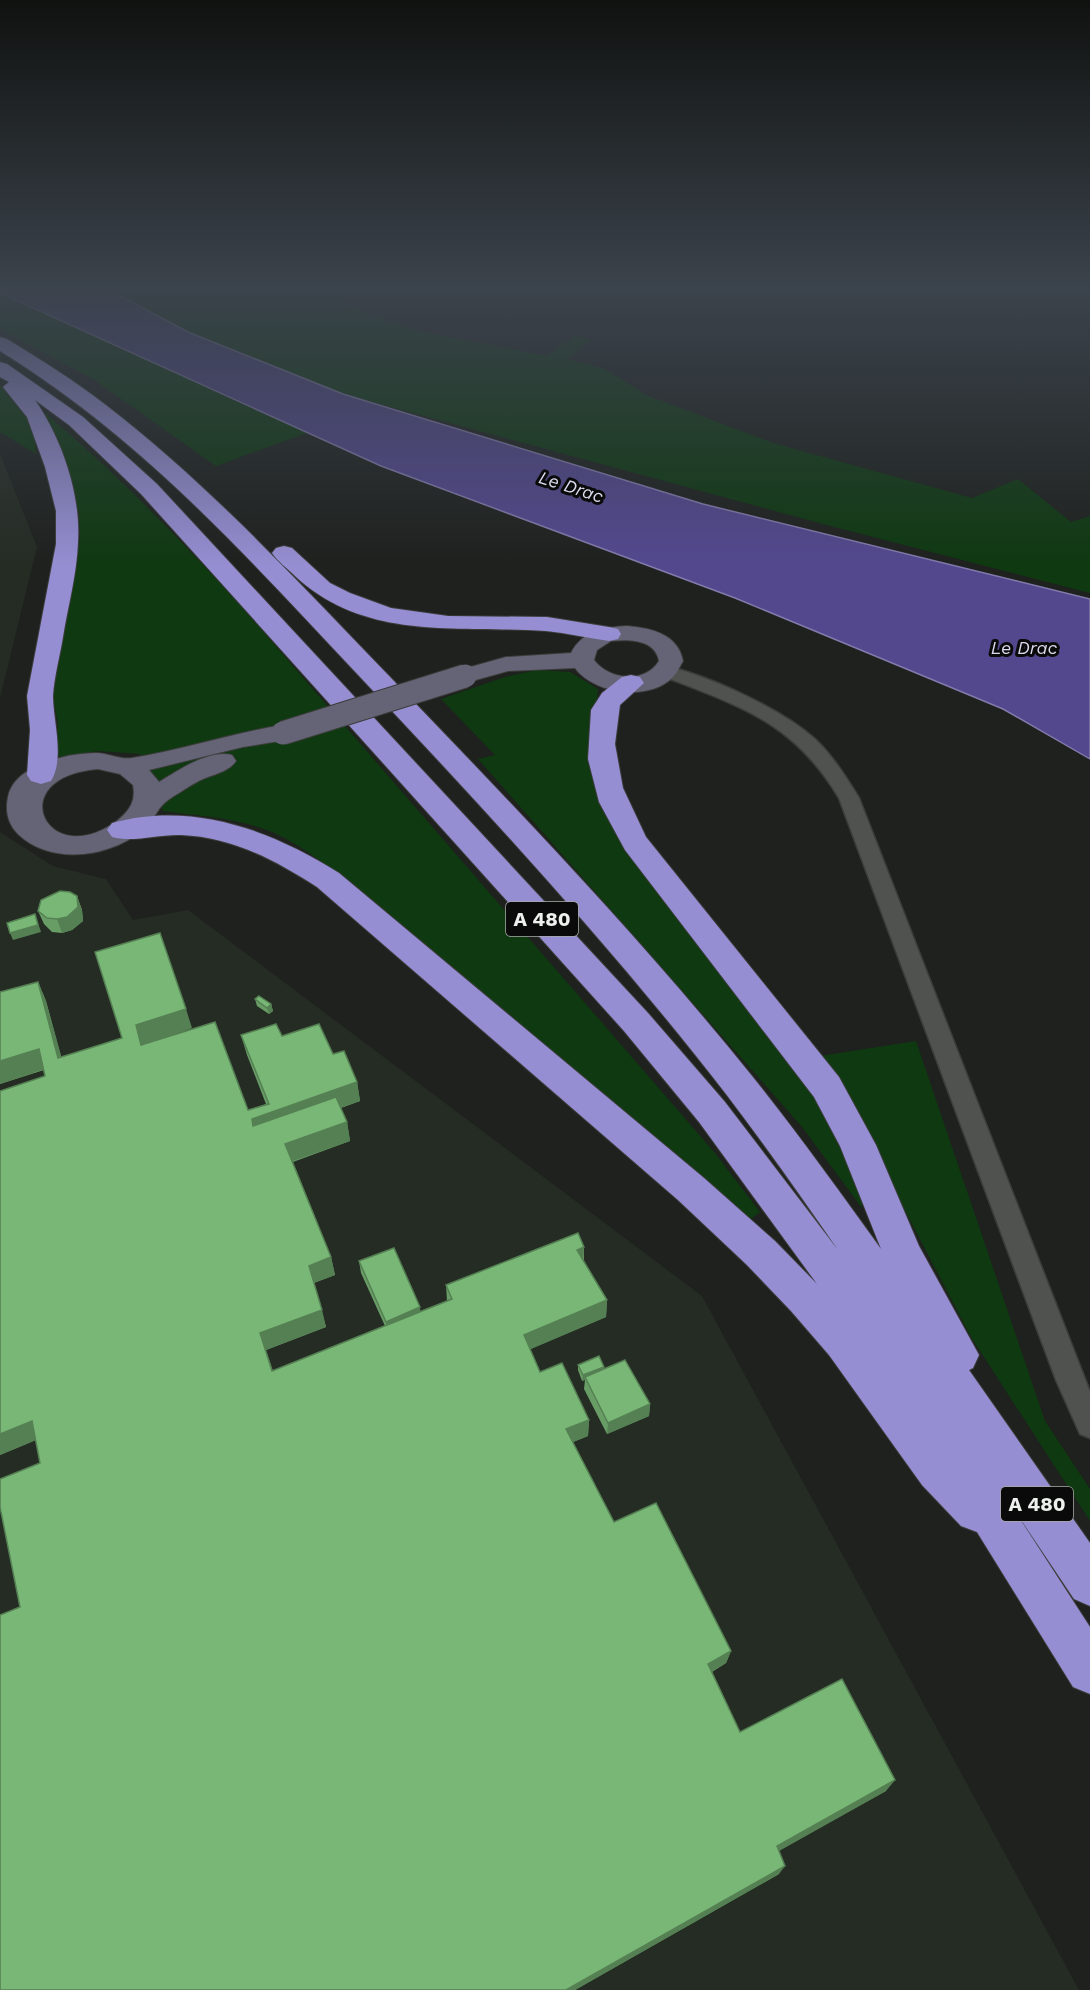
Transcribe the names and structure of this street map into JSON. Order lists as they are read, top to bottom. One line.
{"streets":{"highway":["A 480"]},"water":["Le Drac"]}
